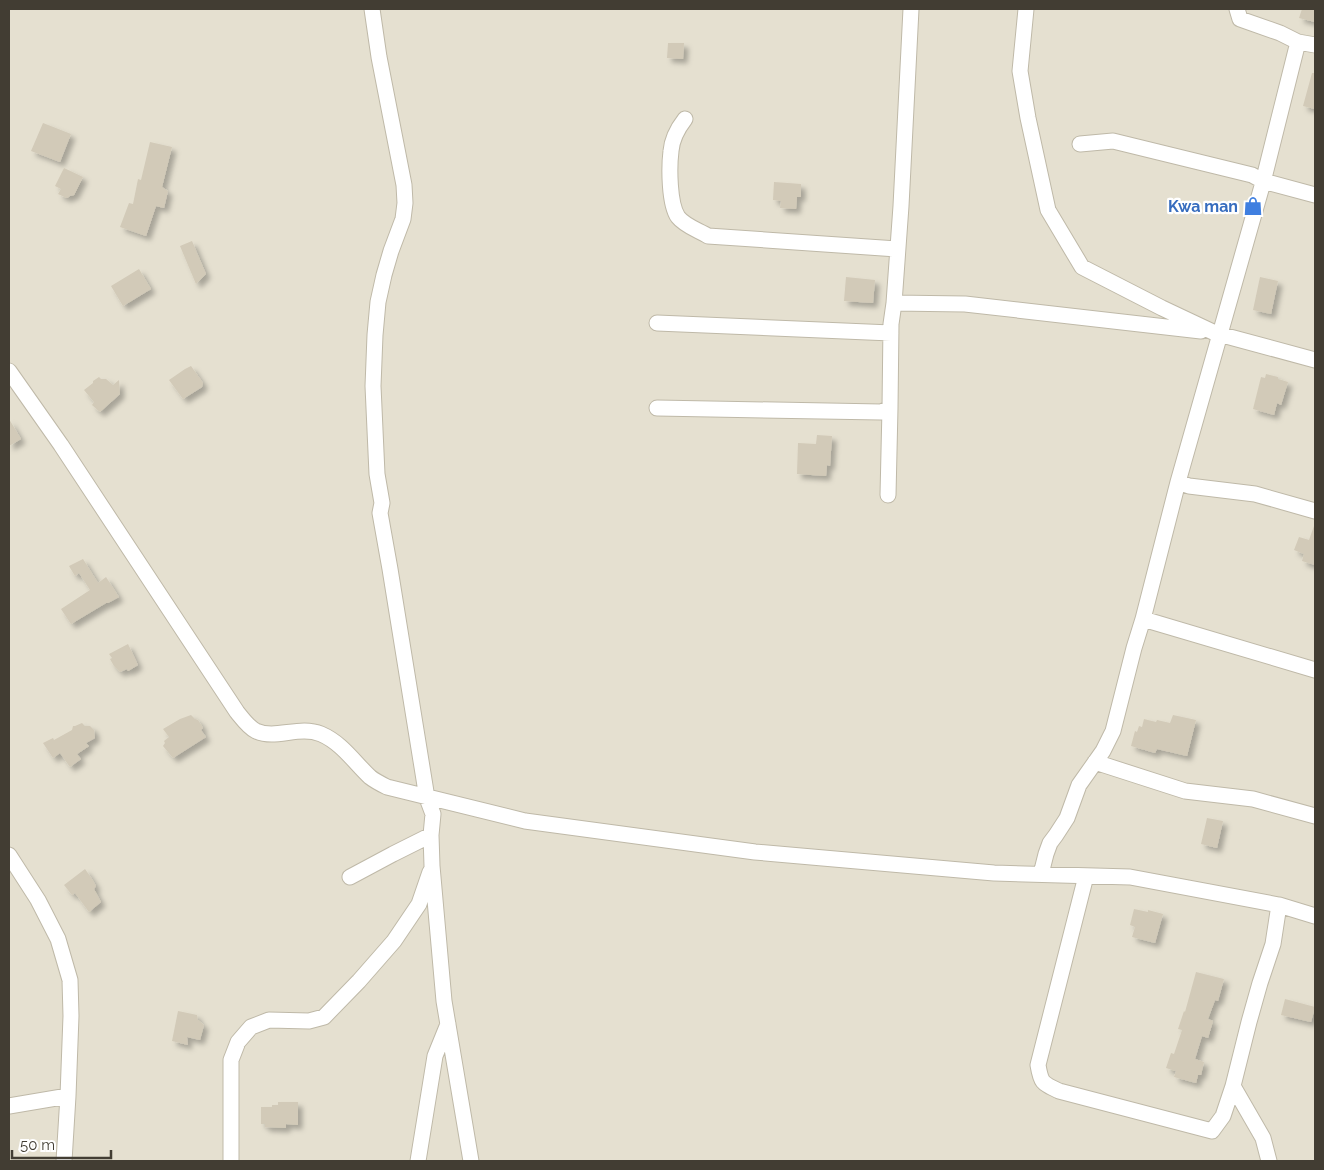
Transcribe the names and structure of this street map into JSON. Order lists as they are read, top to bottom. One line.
{"places":{"shop":["Kwa man"]},"scale_bar":"50 m"}
